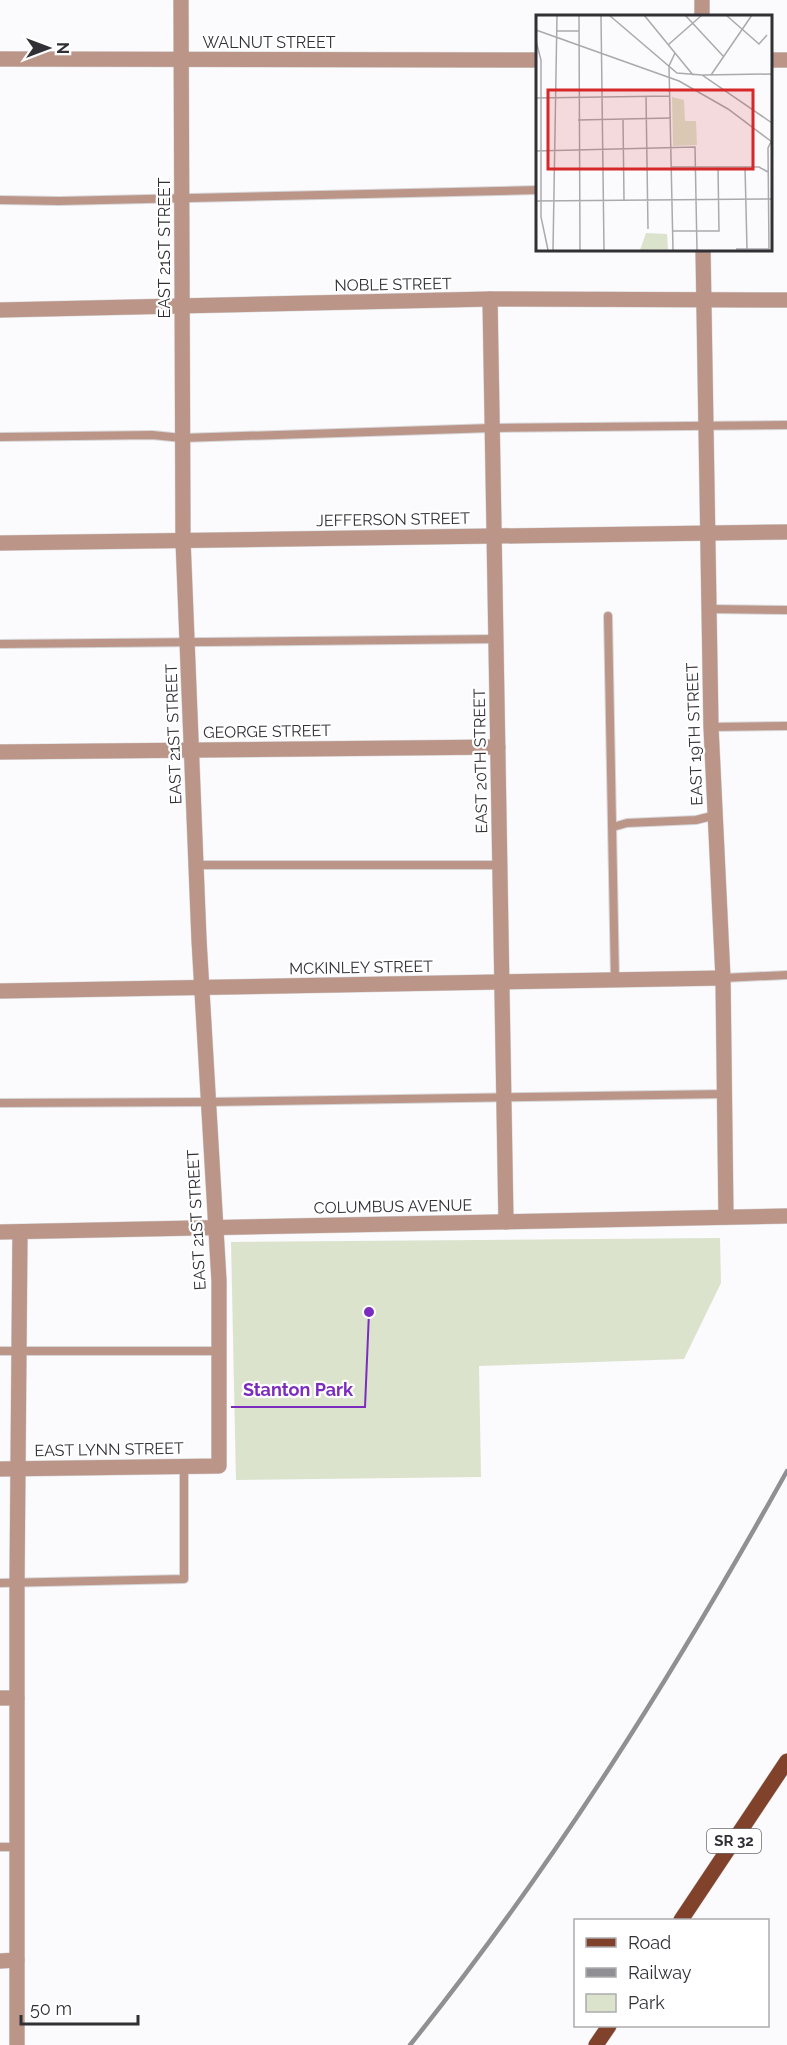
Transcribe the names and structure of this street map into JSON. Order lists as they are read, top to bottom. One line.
{"streets":{"main road":["SR 32"],"street":["WALNUT STREET","EAST 21ST STREET","NOBLE STREET","JEFFERSON STREET","GEORGE STREET","EAST 19TH STREET","EAST 20TH STREET","MCKINLEY STREET","COLUMBUS AVENUE","EAST LYNN STREET"]},"crossings":[["WALNUT STREET","EAST 21ST STREET"],["EAST 21ST STREET","NOBLE STREET"],["EAST 21ST STREET","JEFFERSON STREET"],["EAST 21ST STREET","GEORGE STREET"],["EAST 21ST STREET","MCKINLEY STREET"],["EAST 21ST STREET","COLUMBUS AVENUE"],["EAST 21ST STREET","EAST LYNN STREET"],["NOBLE STREET","EAST 19TH STREET"],["NOBLE STREET","EAST 20TH STREET"],["JEFFERSON STREET","EAST 19TH STREET"],["JEFFERSON STREET","EAST 20TH STREET"],["GEORGE STREET","EAST 20TH STREET"],["EAST 19TH STREET","MCKINLEY STREET"],["EAST 19TH STREET","COLUMBUS AVENUE"],["EAST 20TH STREET","MCKINLEY STREET"],["EAST 20TH STREET","COLUMBUS AVENUE"]],"places":["Stanton Park"],"legend":["Road","Railway","Park"],"scale_bar":"50 m","north":"right"}
